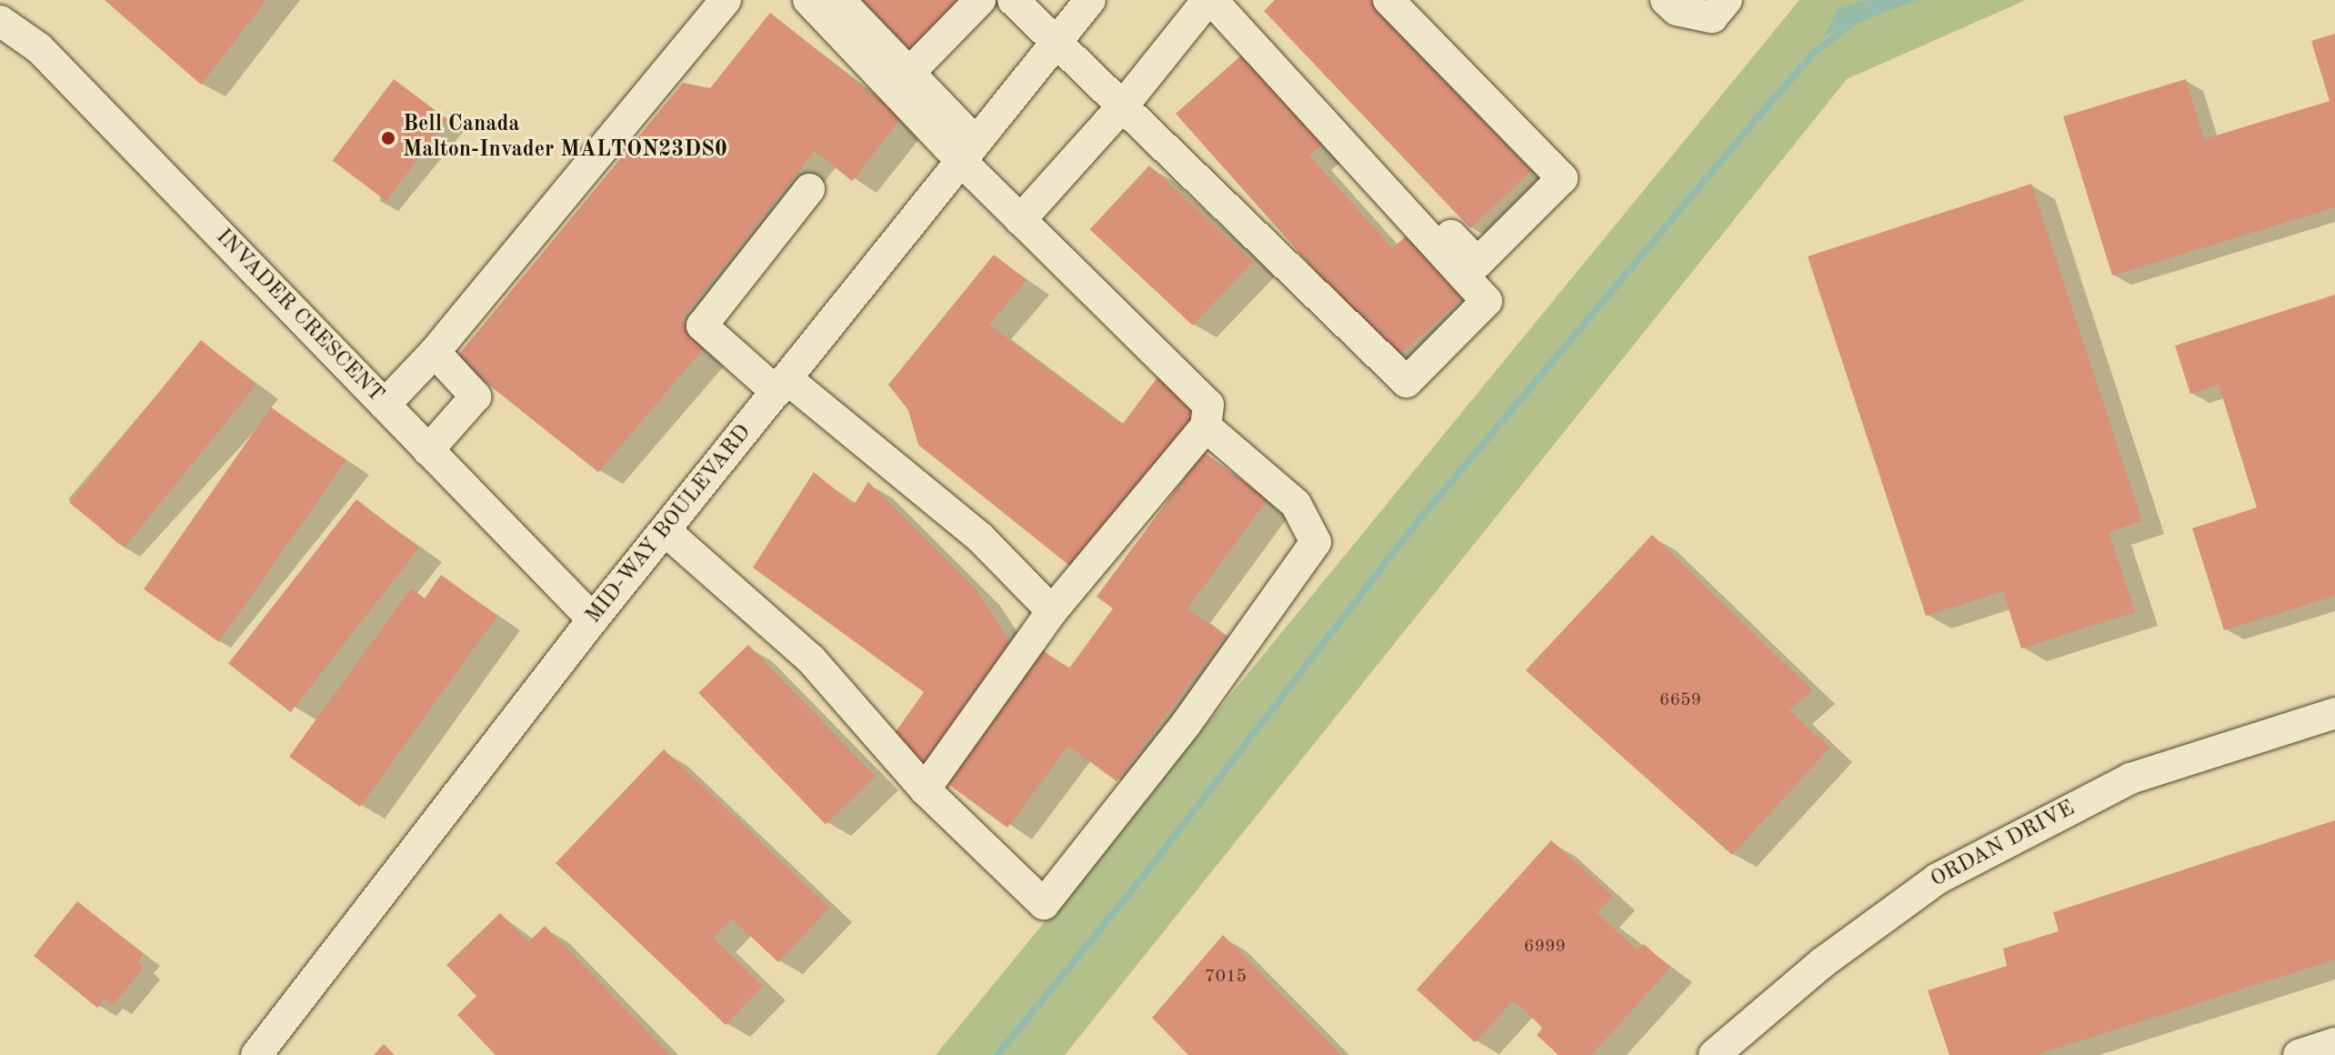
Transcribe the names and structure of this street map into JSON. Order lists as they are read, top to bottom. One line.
{"streets":{"street":["INVADER CRESCENT","MID-WAY BOULEVARD","ORDAN DRIVE"]},"crossings":[["INVADER CRESCENT","MID-WAY BOULEVARD"]],"places":["Bell Canada Malton-Invader MALTON23DS0"],"house_numbers":["6659","6999","7015"]}
